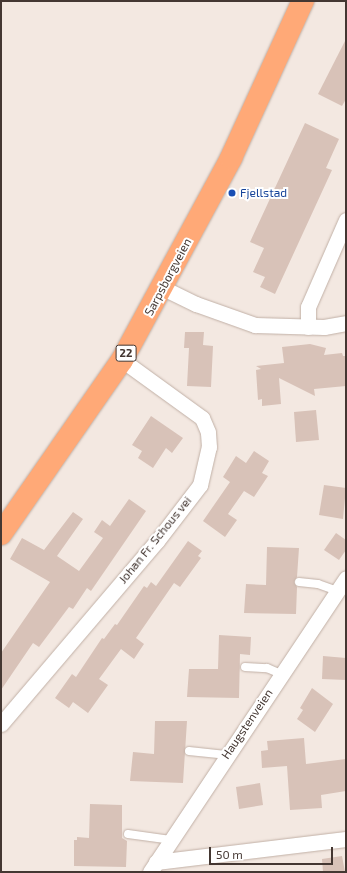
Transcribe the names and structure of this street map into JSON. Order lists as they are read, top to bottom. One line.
{"streets":{"highway":["Sarpsborgveien","22"],"street":["Johan Fr. Schous vei","Haugstenveien"]},"crossings":[["Sarpsborgveien","Johan Fr. Schous vei"]],"places":["Fjellstad"],"scale_bar":"50 m"}
